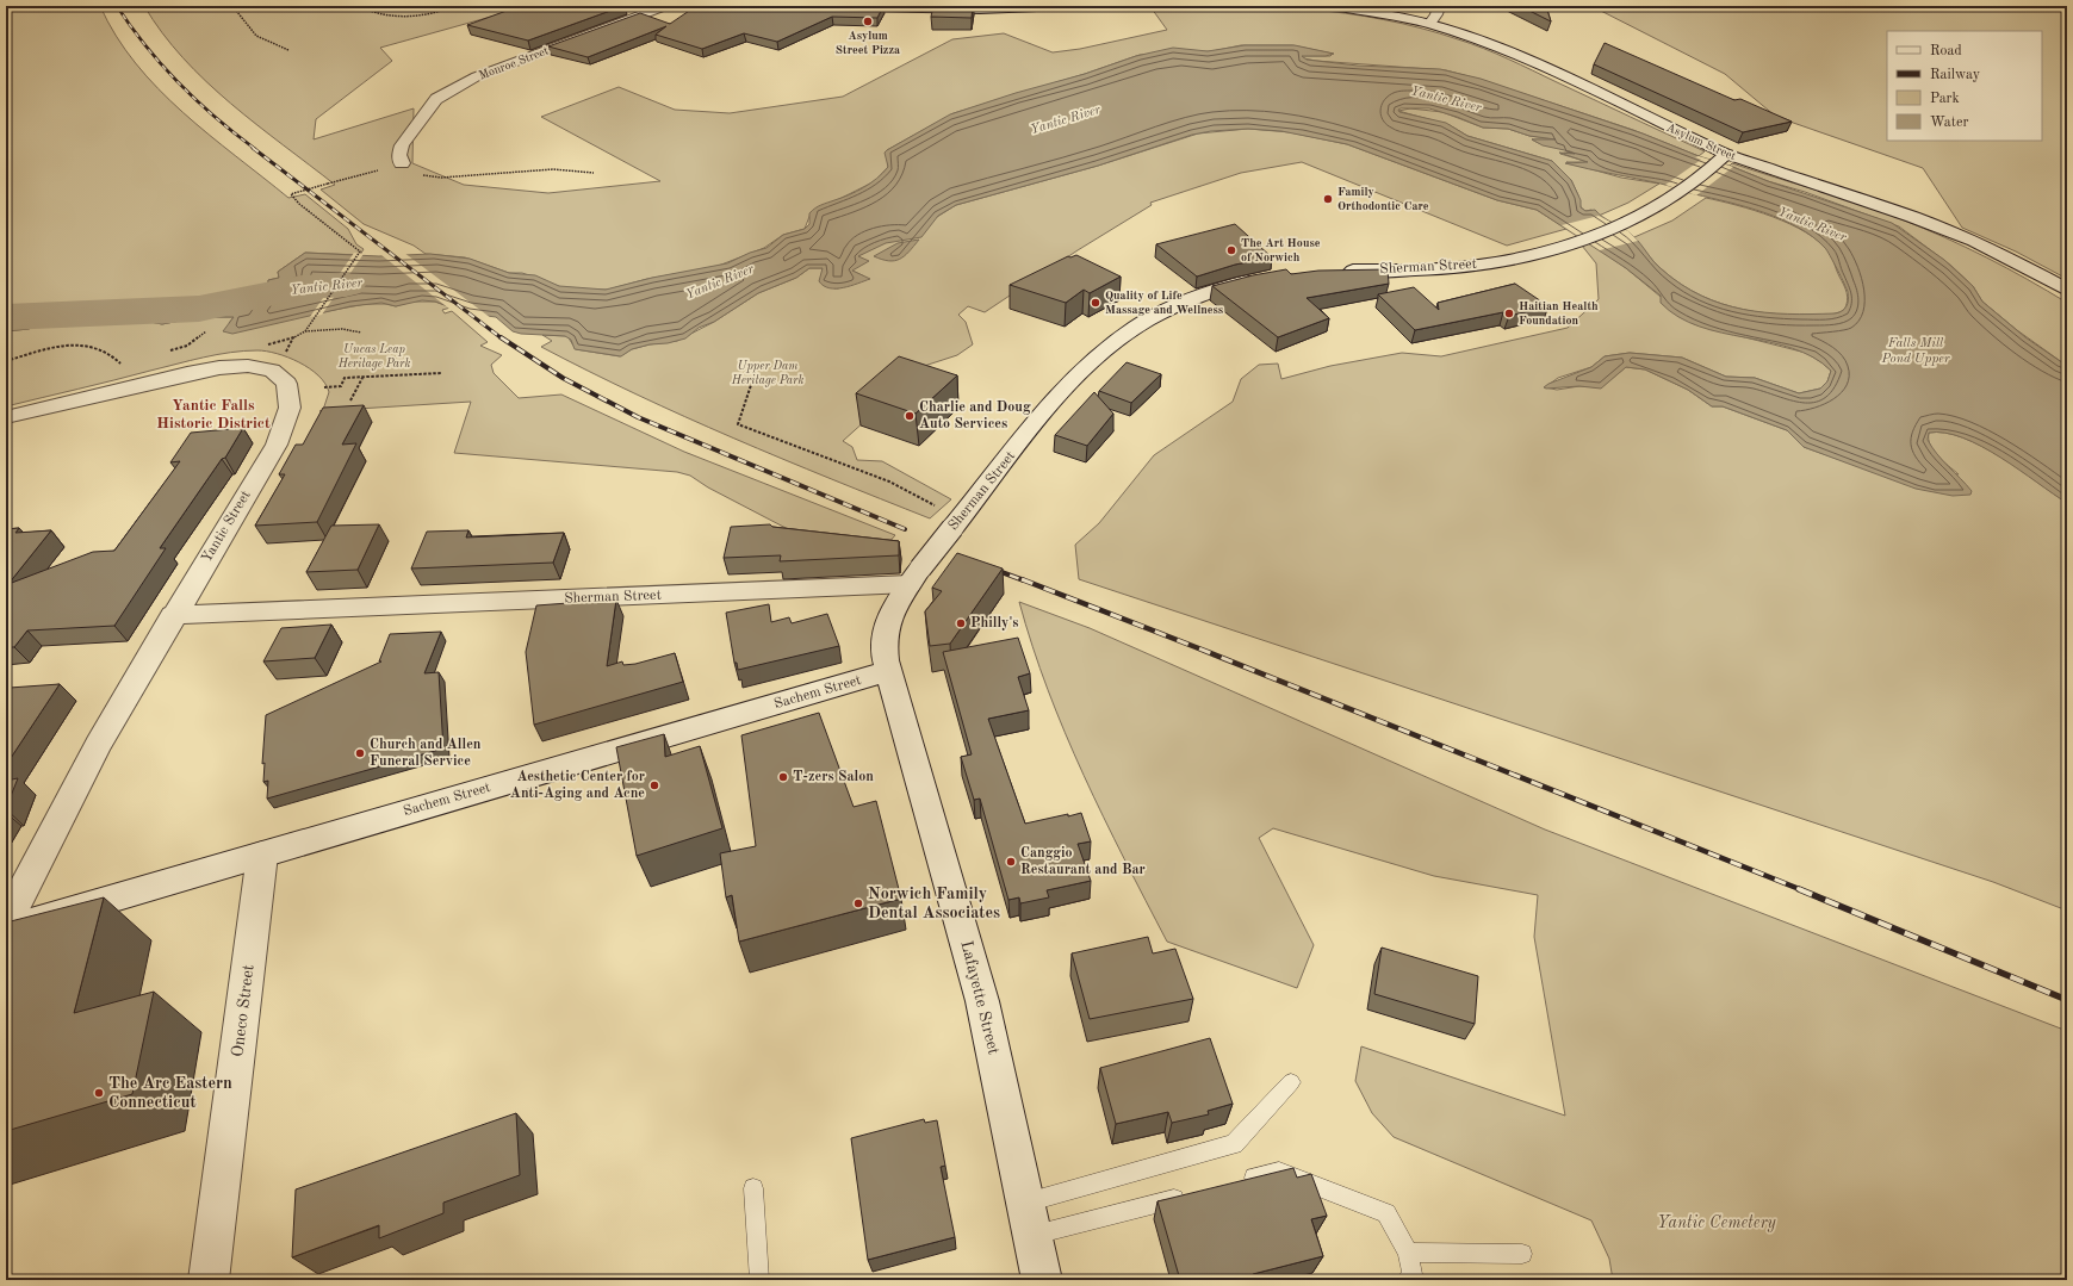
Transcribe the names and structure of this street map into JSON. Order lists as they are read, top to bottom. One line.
{"streets":{"street":["Monroe Street","Asylum Street","Sherman Street","Yantic Street","Sachem Street","Lafayette Street","Oneco Street"]},"crossings":[["Asylum Street","Sherman Street"],["Sherman Street","Yantic Street"],["Sherman Street","Lafayette Street"],["Sachem Street","Lafayette Street"],["Sachem Street","Oneco Street"]],"districts":["Yantic Falls Historic District"],"water":["Yantic River","Falls Mill Pond Upper"],"parks":["Uncas Leap Heritage Park","Upper Dam Heritage Park","Yantic Cemetery"],"places":["Asylum Street Pizza","Family Orthodontic Care","The Art House of Norwich","Quality of Life Massage and Wellness","Haitian Health Foundation","Charlie and Doug Auto Services","Philly's","Church and Allen Funeral Service","T-zers Salon","Aesthetic Center for Anti-Aging and Acne","Canggio Restaurant and Bar","Norwich Family Dental Associates","The Arc Eastern Connecticut"],"legend":["Road","Railway","Park","Water"]}
